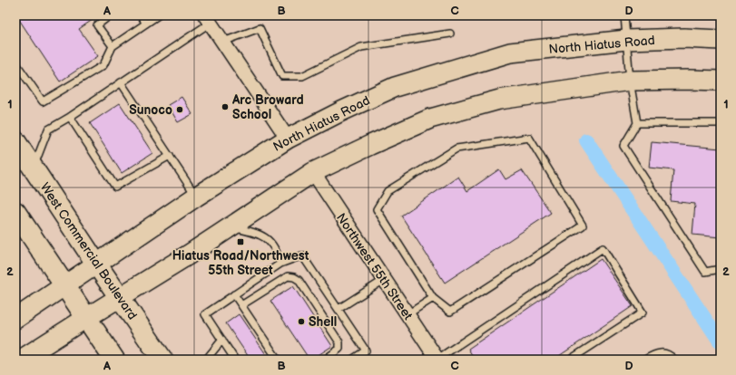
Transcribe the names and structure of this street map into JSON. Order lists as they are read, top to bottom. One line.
{"streets":{"highway":["West Commercial Boulevard"],"main road":["North Hiatus Road"],"street":["Northwest 55th Street"]},"crossings":[["North Hiatus Road","West Commercial Boulevard"]],"places":{"other":["Arc Broward School","Sunoco","Shell"],"transit":["Hiatus Road/Northwest 55th Street"]},"grid":{"columns":["A","B","C","D"],"rows":["1","2"]}}
